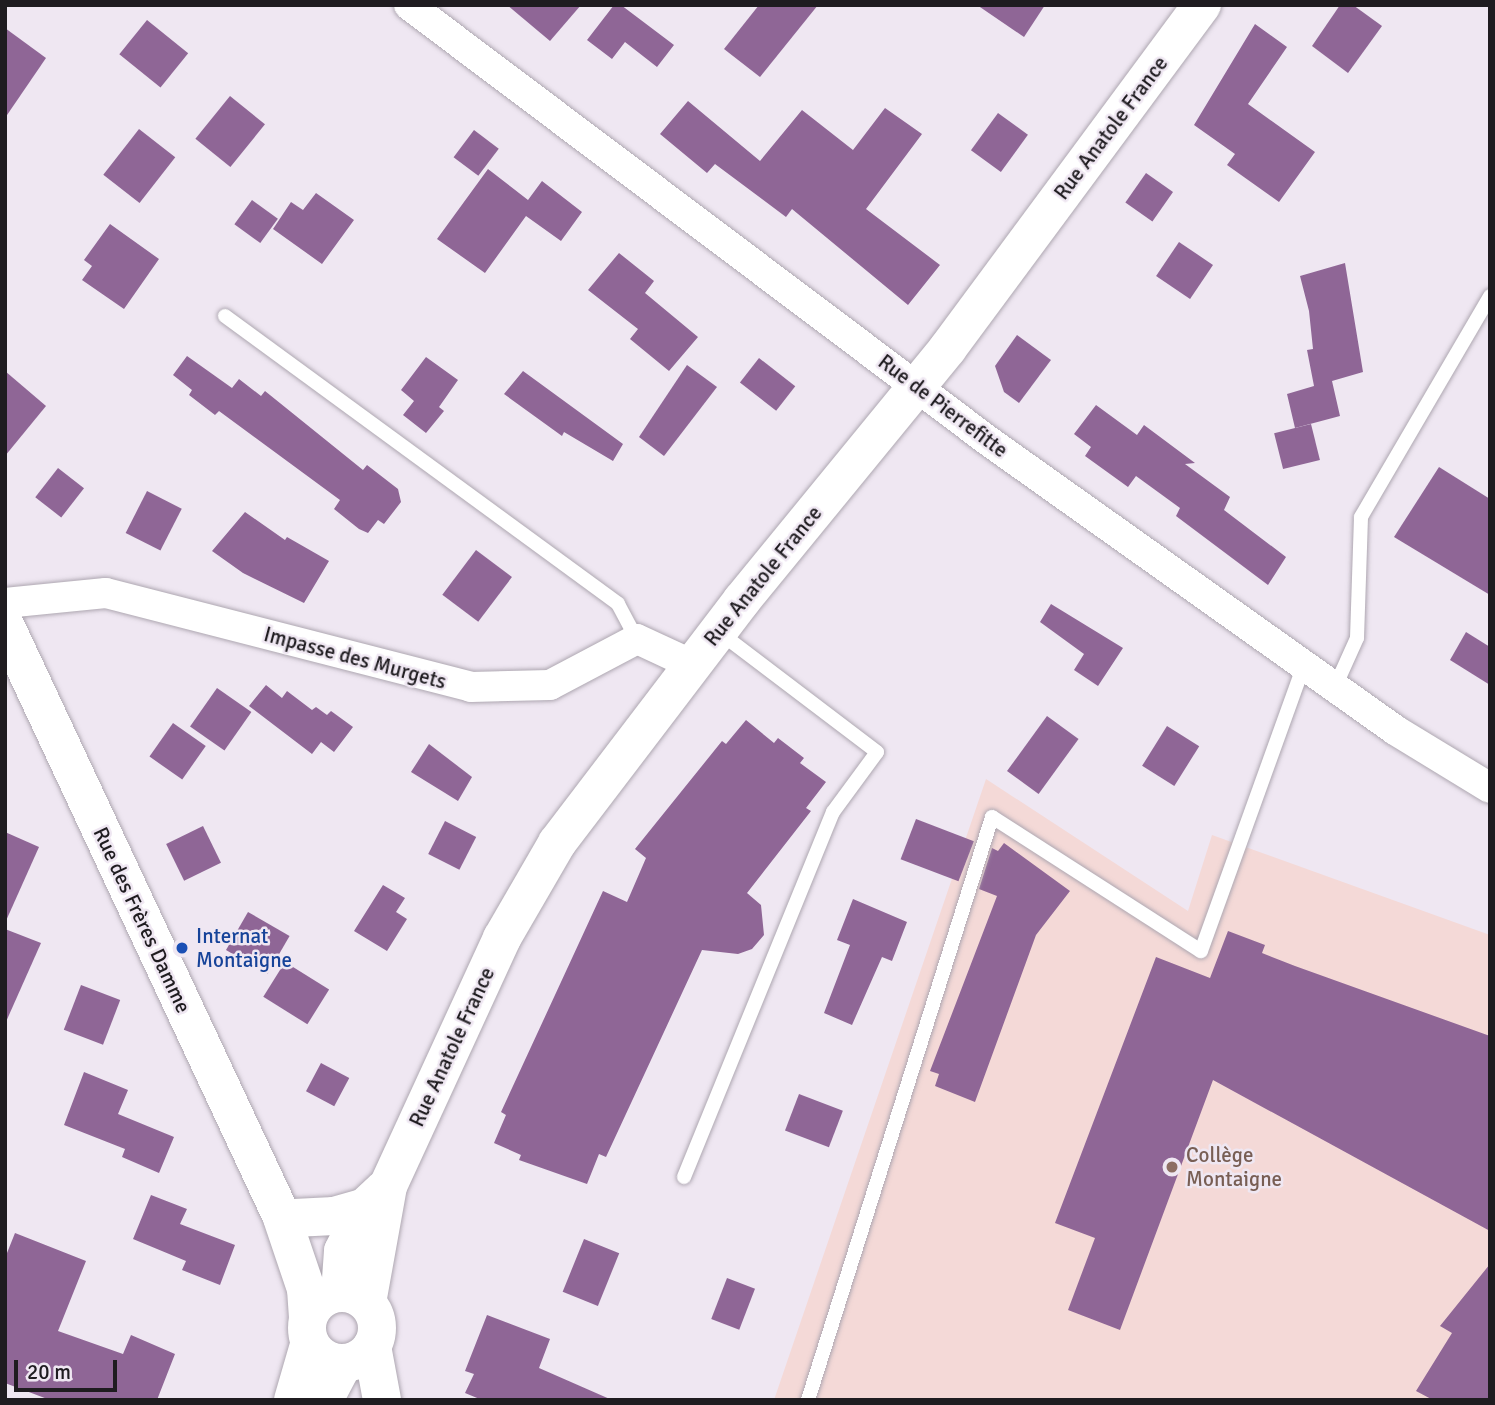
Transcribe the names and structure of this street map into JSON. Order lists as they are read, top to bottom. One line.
{"streets":{"street":["Rue Anatole France","Rue de Pierrefitte","Impasse des Murgets","Rue des Frères Damme"]},"crossings":[["Rue Anatole France","Rue de Pierrefitte"],["Rue Anatole France","Rue des Frères Damme"]],"places":["Internat Montaigne","Collège Montaigne"],"scale_bar":"20 m"}
